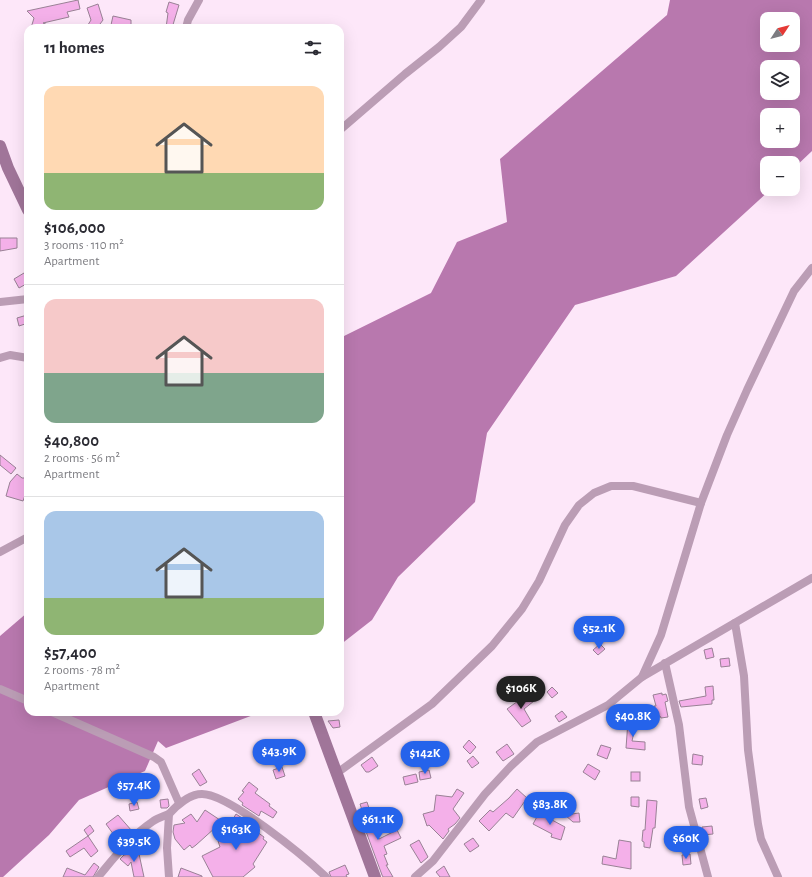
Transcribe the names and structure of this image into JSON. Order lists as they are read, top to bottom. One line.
{"north":"top right","page":{"map_buttons":["+","−"],"heading":"11 homes","list":[{"name":"$106,000","note":"3 rooms · 110 m² · Apartment"},{"name":"$40,800","note":"2 rooms · 56 m² · Apartment"},{"name":"$57,400","note":"2 rooms · 78 m² · Apartment"}],"price":["$52.1K","$106K","$40.8K","$43.9K","$142K","$57.4K","$83.8K","$61.1K","$163K","$60K","$39.5K"]}}
